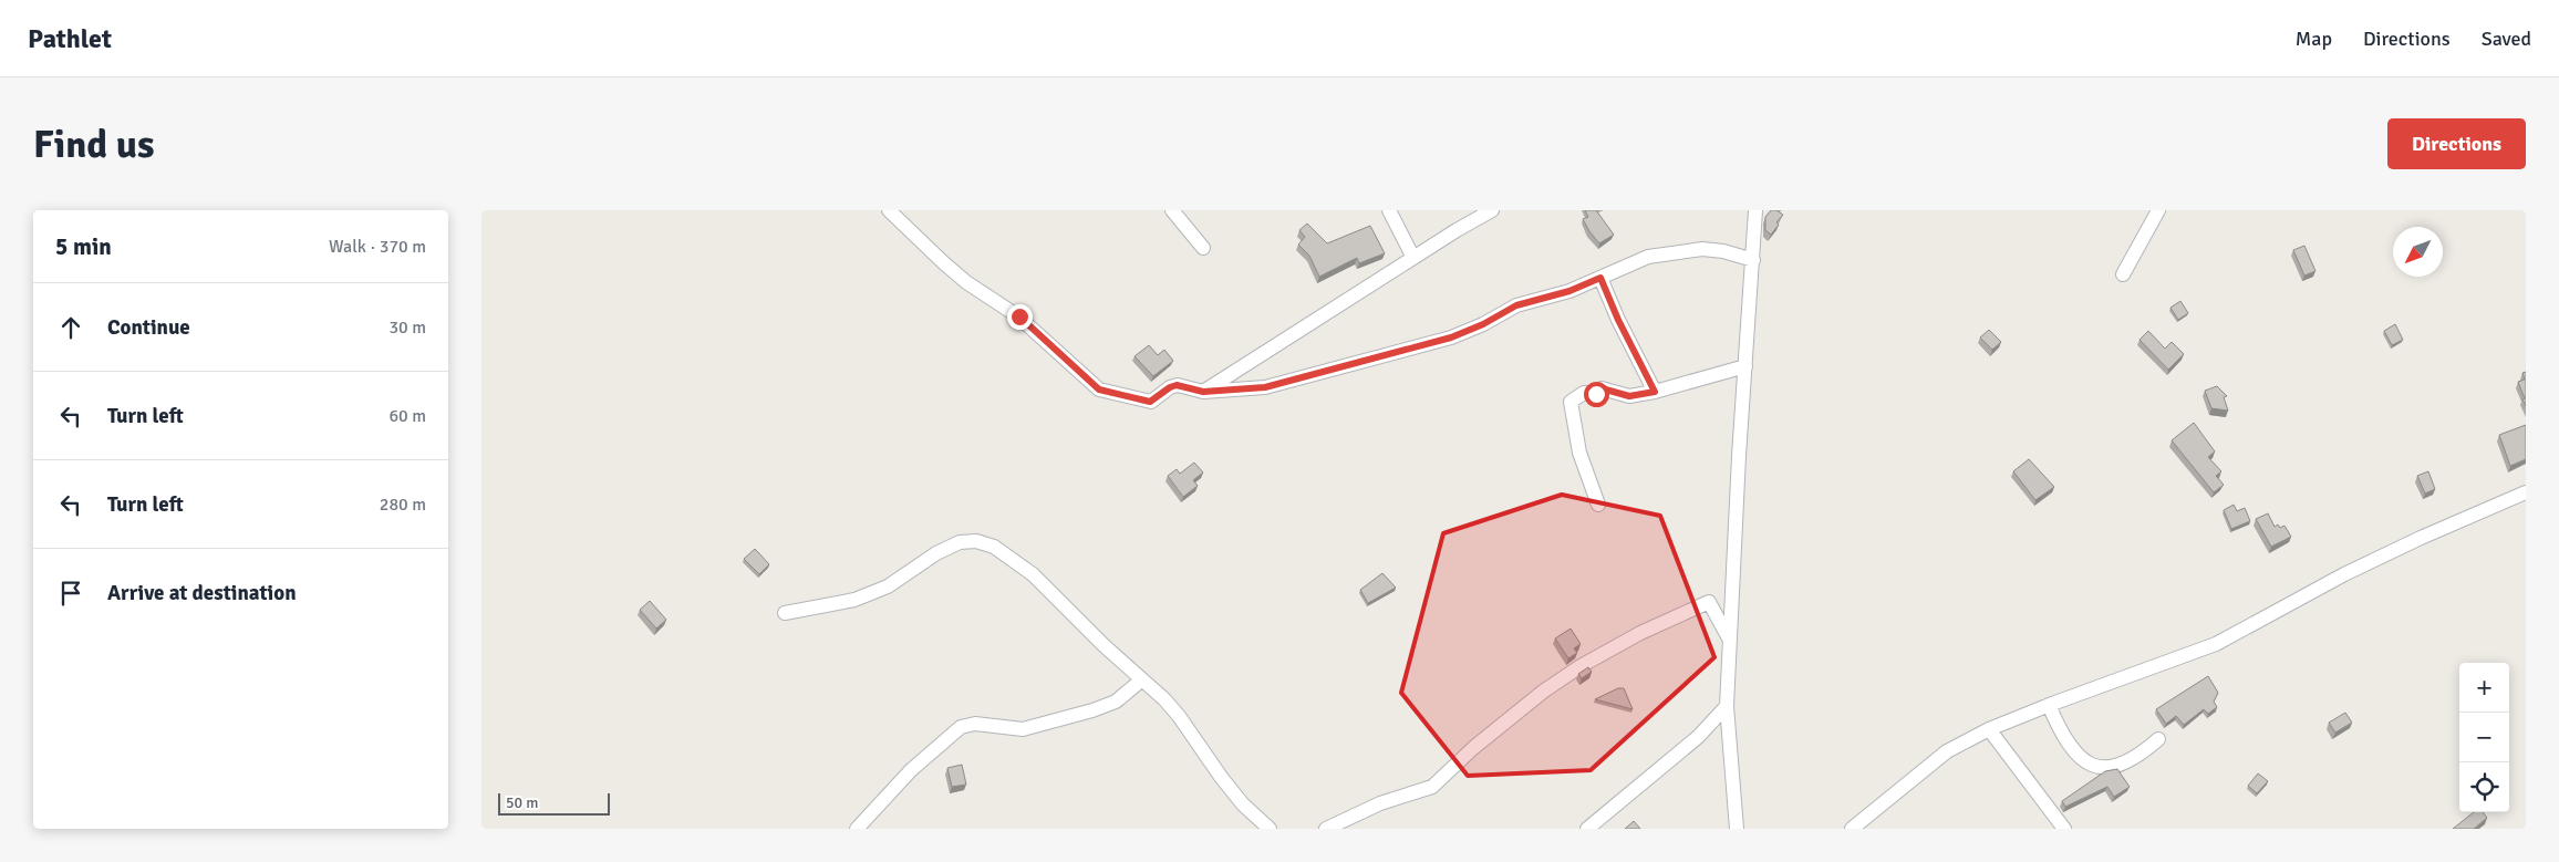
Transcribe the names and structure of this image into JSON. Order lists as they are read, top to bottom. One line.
{"scale_bar":"50 m","north":"bottom left","page":{"header":"Pathlet","nav":["Map","Directions","Saved"],"buttons":"Directions","title":"Find us","heading":["5 min","Walk · 370 m"],"list":[["Continue","30 m"],["Turn left","60 m"],["Turn left","280 m"],"Arrive at destination"],"map_buttons":["+","−"],"scale":"50 m"}}
